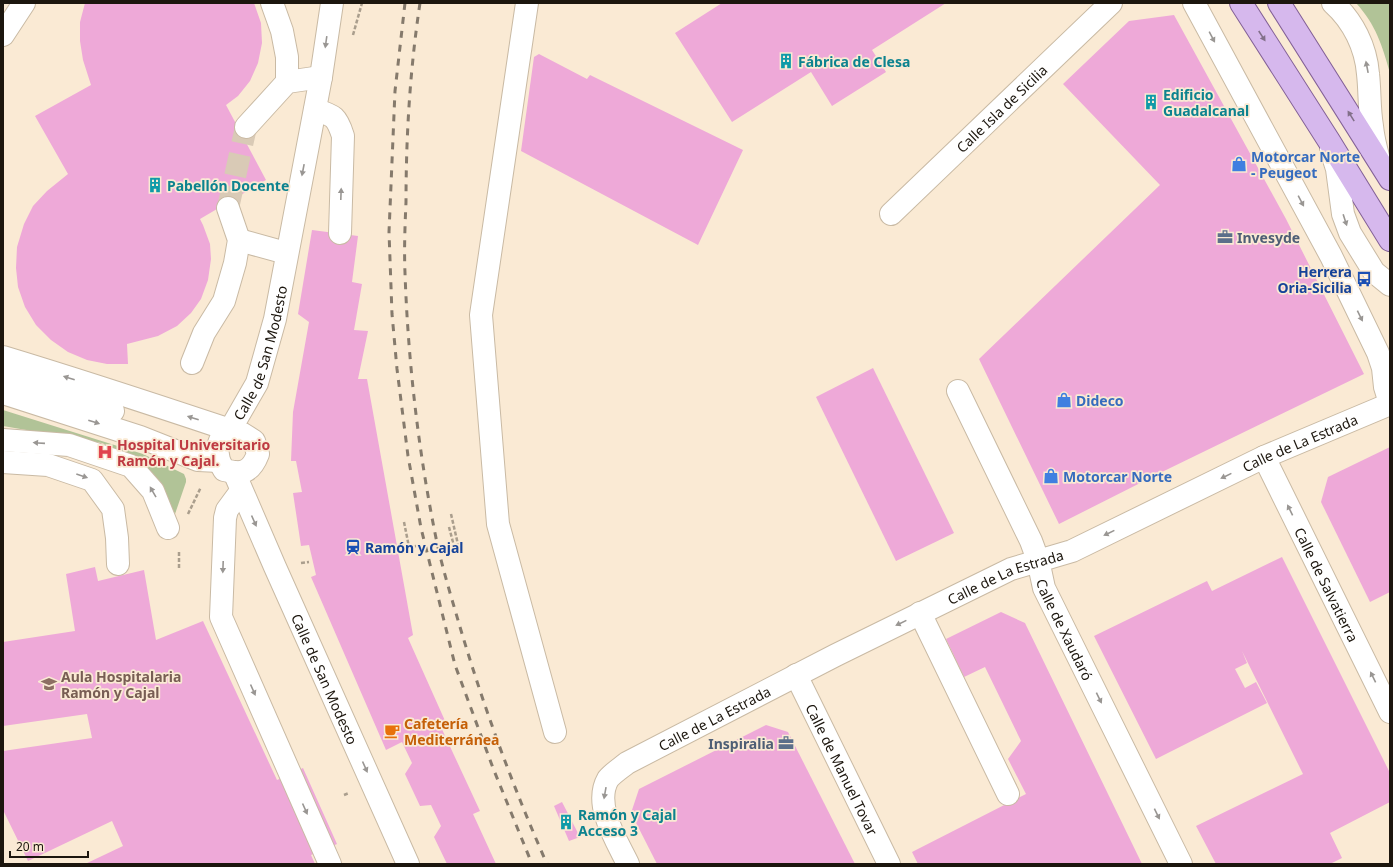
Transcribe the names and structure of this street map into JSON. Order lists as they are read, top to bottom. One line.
{"streets":{"street":["Calle Isla de Sicilia","Calle de San Modesto","Calle de La Estrada","Calle de Salvatierra","Calle de Xaudaró","Calle de Manuel Tovar"]},"crossings":[["Calle de La Estrada","Calle de Salvatierra"],["Calle de La Estrada","Calle de Xaudaró"],["Calle de La Estrada","Calle de Manuel Tovar"]],"one_way":["Calle de La Estrada","Calle de Salvatierra"],"places":{"building":["Fábrica de Clesa","Edificio Guadalcanal","Pabellón Docente","Ramón y Cajal Acceso 3"],"shop":["Motorcar Norte - Peugeot","Dideco","Motorcar Norte"],"office":["Invesyde","Inspiralia"],"bus stop":["Herrera Oria-Sicilia"],"hospital":["Hospital Universitario Ramón y Cajal."],"station":["Ramón y Cajal"],"school or university":["Aula Hospitalaria Ramón y Cajal"],"cafe":["Cafetería Mediterránea"]},"scale_bar":"20 m"}
